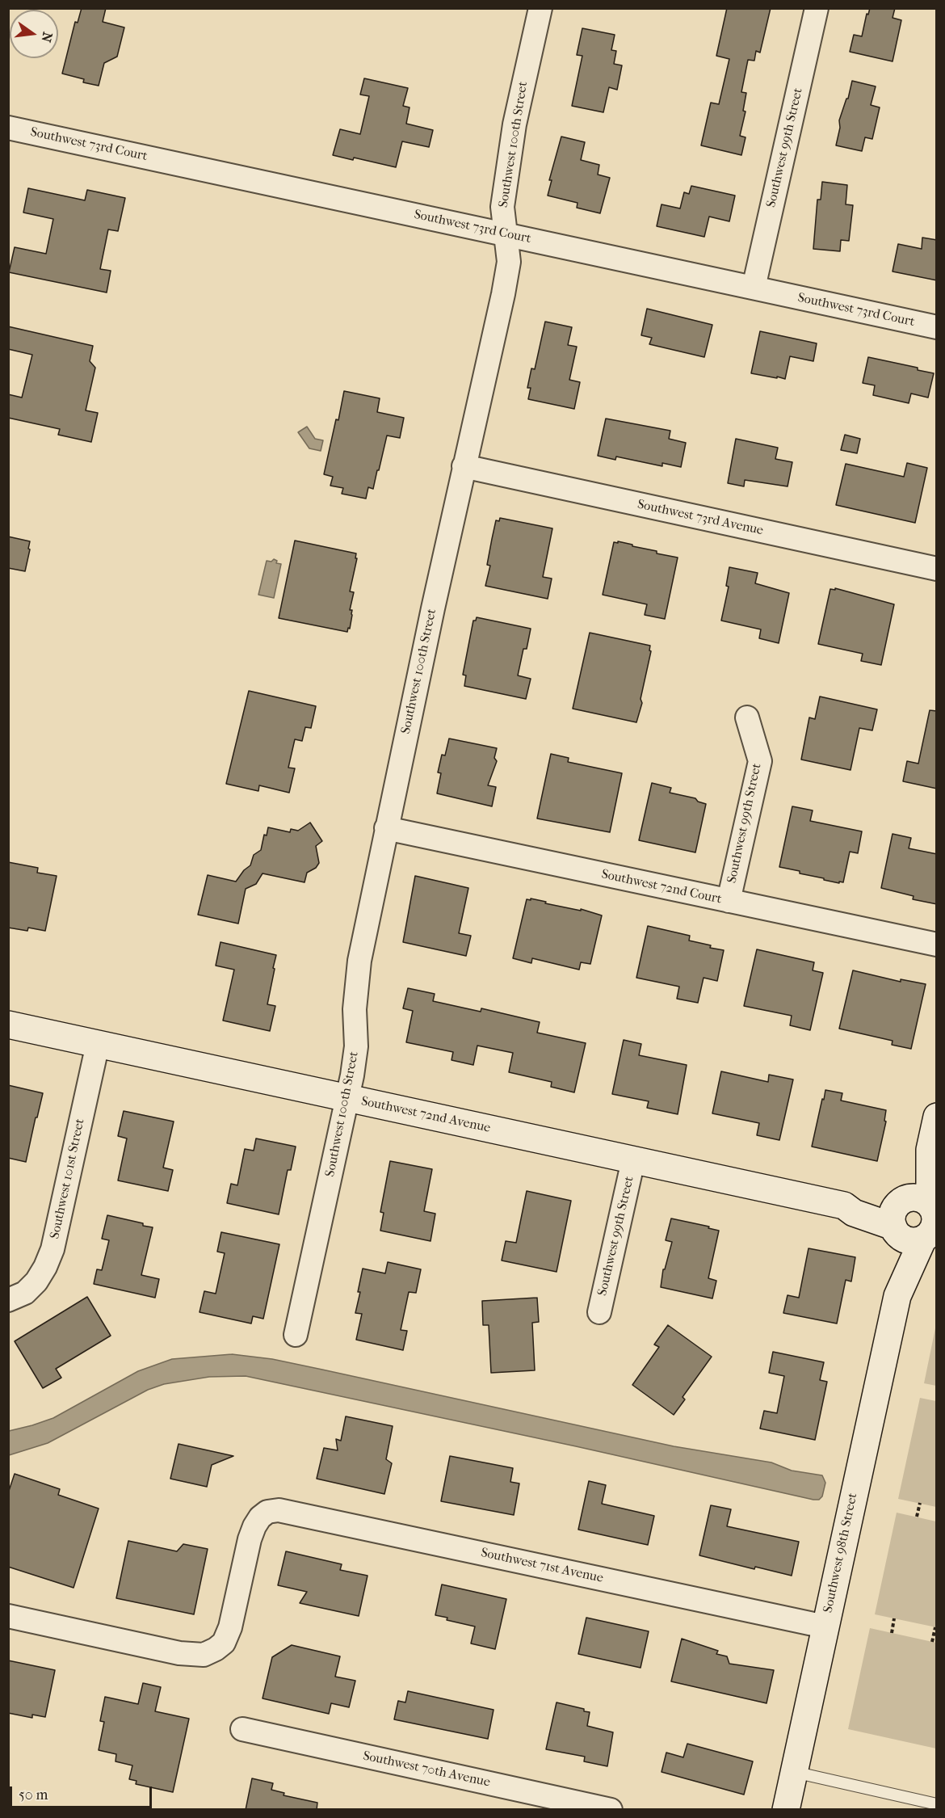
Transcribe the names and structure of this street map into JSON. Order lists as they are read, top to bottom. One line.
{"streets":{"street":["Southwest 73rd Court","Southwest 100th Street","Southwest 99th Street","Southwest 73rd Avenue","Southwest 72nd Court","Southwest 72nd Avenue","Southwest 101st Street","Southwest 98th Street","Southwest 71st Avenue","Southwest 70th Avenue"]},"crossings":[["Southwest 73rd Court","Southwest 100th Street"],["Southwest 73rd Court","Southwest 99th Street"],["Southwest 100th Street","Southwest 73rd Avenue"],["Southwest 100th Street","Southwest 72nd Court"],["Southwest 100th Street","Southwest 72nd Avenue"],["Southwest 99th Street","Southwest 72nd Court"],["Southwest 99th Street","Southwest 72nd Avenue"],["Southwest 72nd Avenue","Southwest 101st Street"],["Southwest 72nd Avenue","Southwest 98th Street"],["Southwest 98th Street","Southwest 71st Avenue"]],"scale_bar":"50 m","north":"right"}
